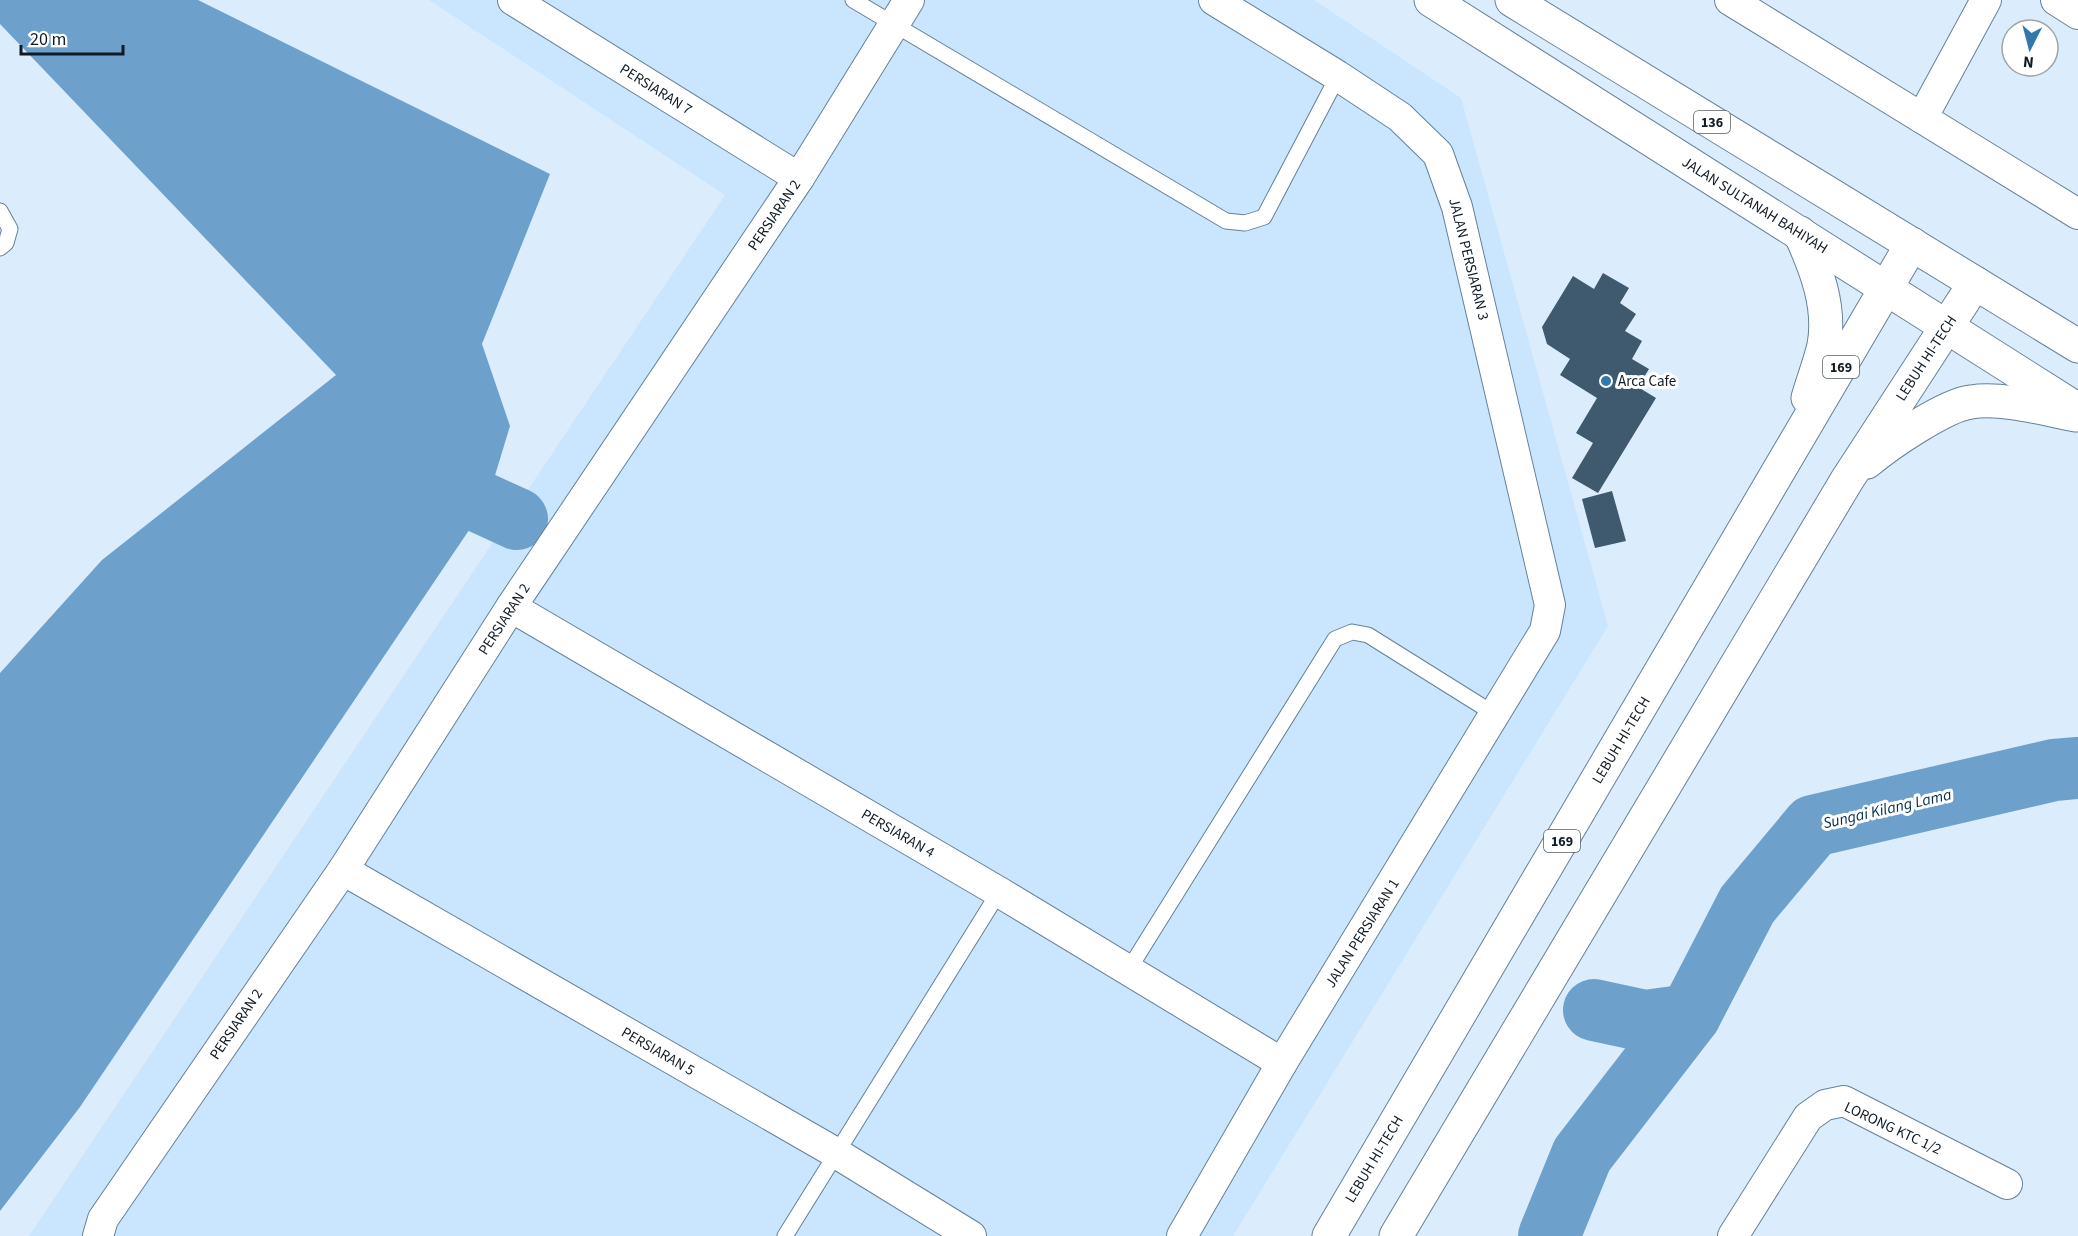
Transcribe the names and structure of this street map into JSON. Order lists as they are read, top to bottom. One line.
{"streets":{"main road":["136","JALAN SULTANAH BAHIYAH","LEBUH HI-TECH","169"],"street":["PERSIARAN 7","PERSIARAN 2","JALAN PERSIARAN 3","PERSIARAN 4","JALAN PERSIARAN 1","PERSIARAN 5","LORONG KTC 1/2"]},"crossings":[["PERSIARAN 7","PERSIARAN 2"],["136","LEBUH HI-TECH"],["JALAN SULTANAH BAHIYAH","LEBUH HI-TECH"],["PERSIARAN 2","PERSIARAN 4"],["PERSIARAN 2","PERSIARAN 5"],["JALAN PERSIARAN 3","JALAN PERSIARAN 1"],["PERSIARAN 4","JALAN PERSIARAN 1"]],"water":["Sungai Kilang Lama"],"places":["Arca Cafe"],"scale_bar":"20 m","north":"bottom"}
